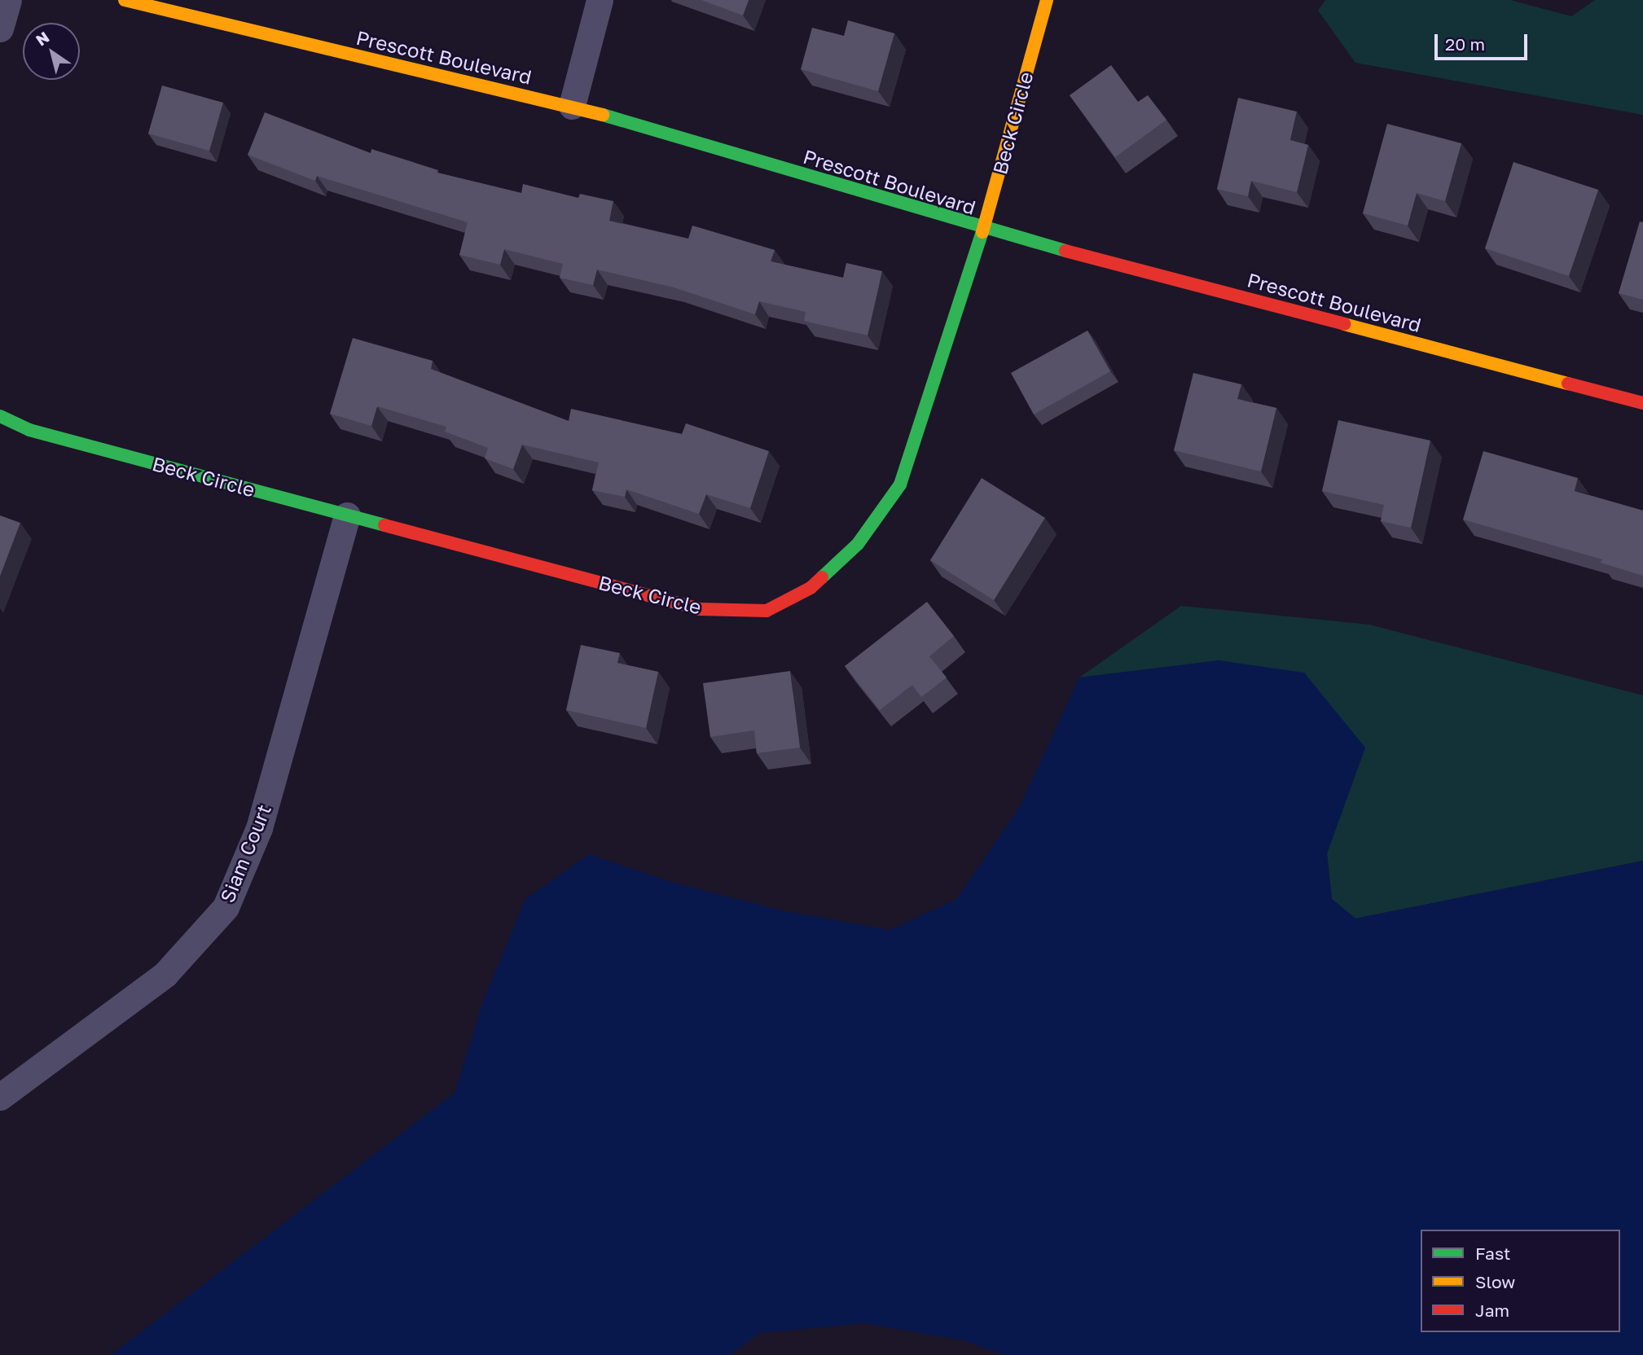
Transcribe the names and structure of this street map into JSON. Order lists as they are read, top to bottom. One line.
{"streets":{"street":["Prescott Boulevard","Beck Circle","Siam Court"]},"crossings":[["Prescott Boulevard","Beck Circle"],["Beck Circle","Siam Court"]],"legend":["Fast","Slow","Jam"],"scale_bar":"20 m","north":"top left"}
